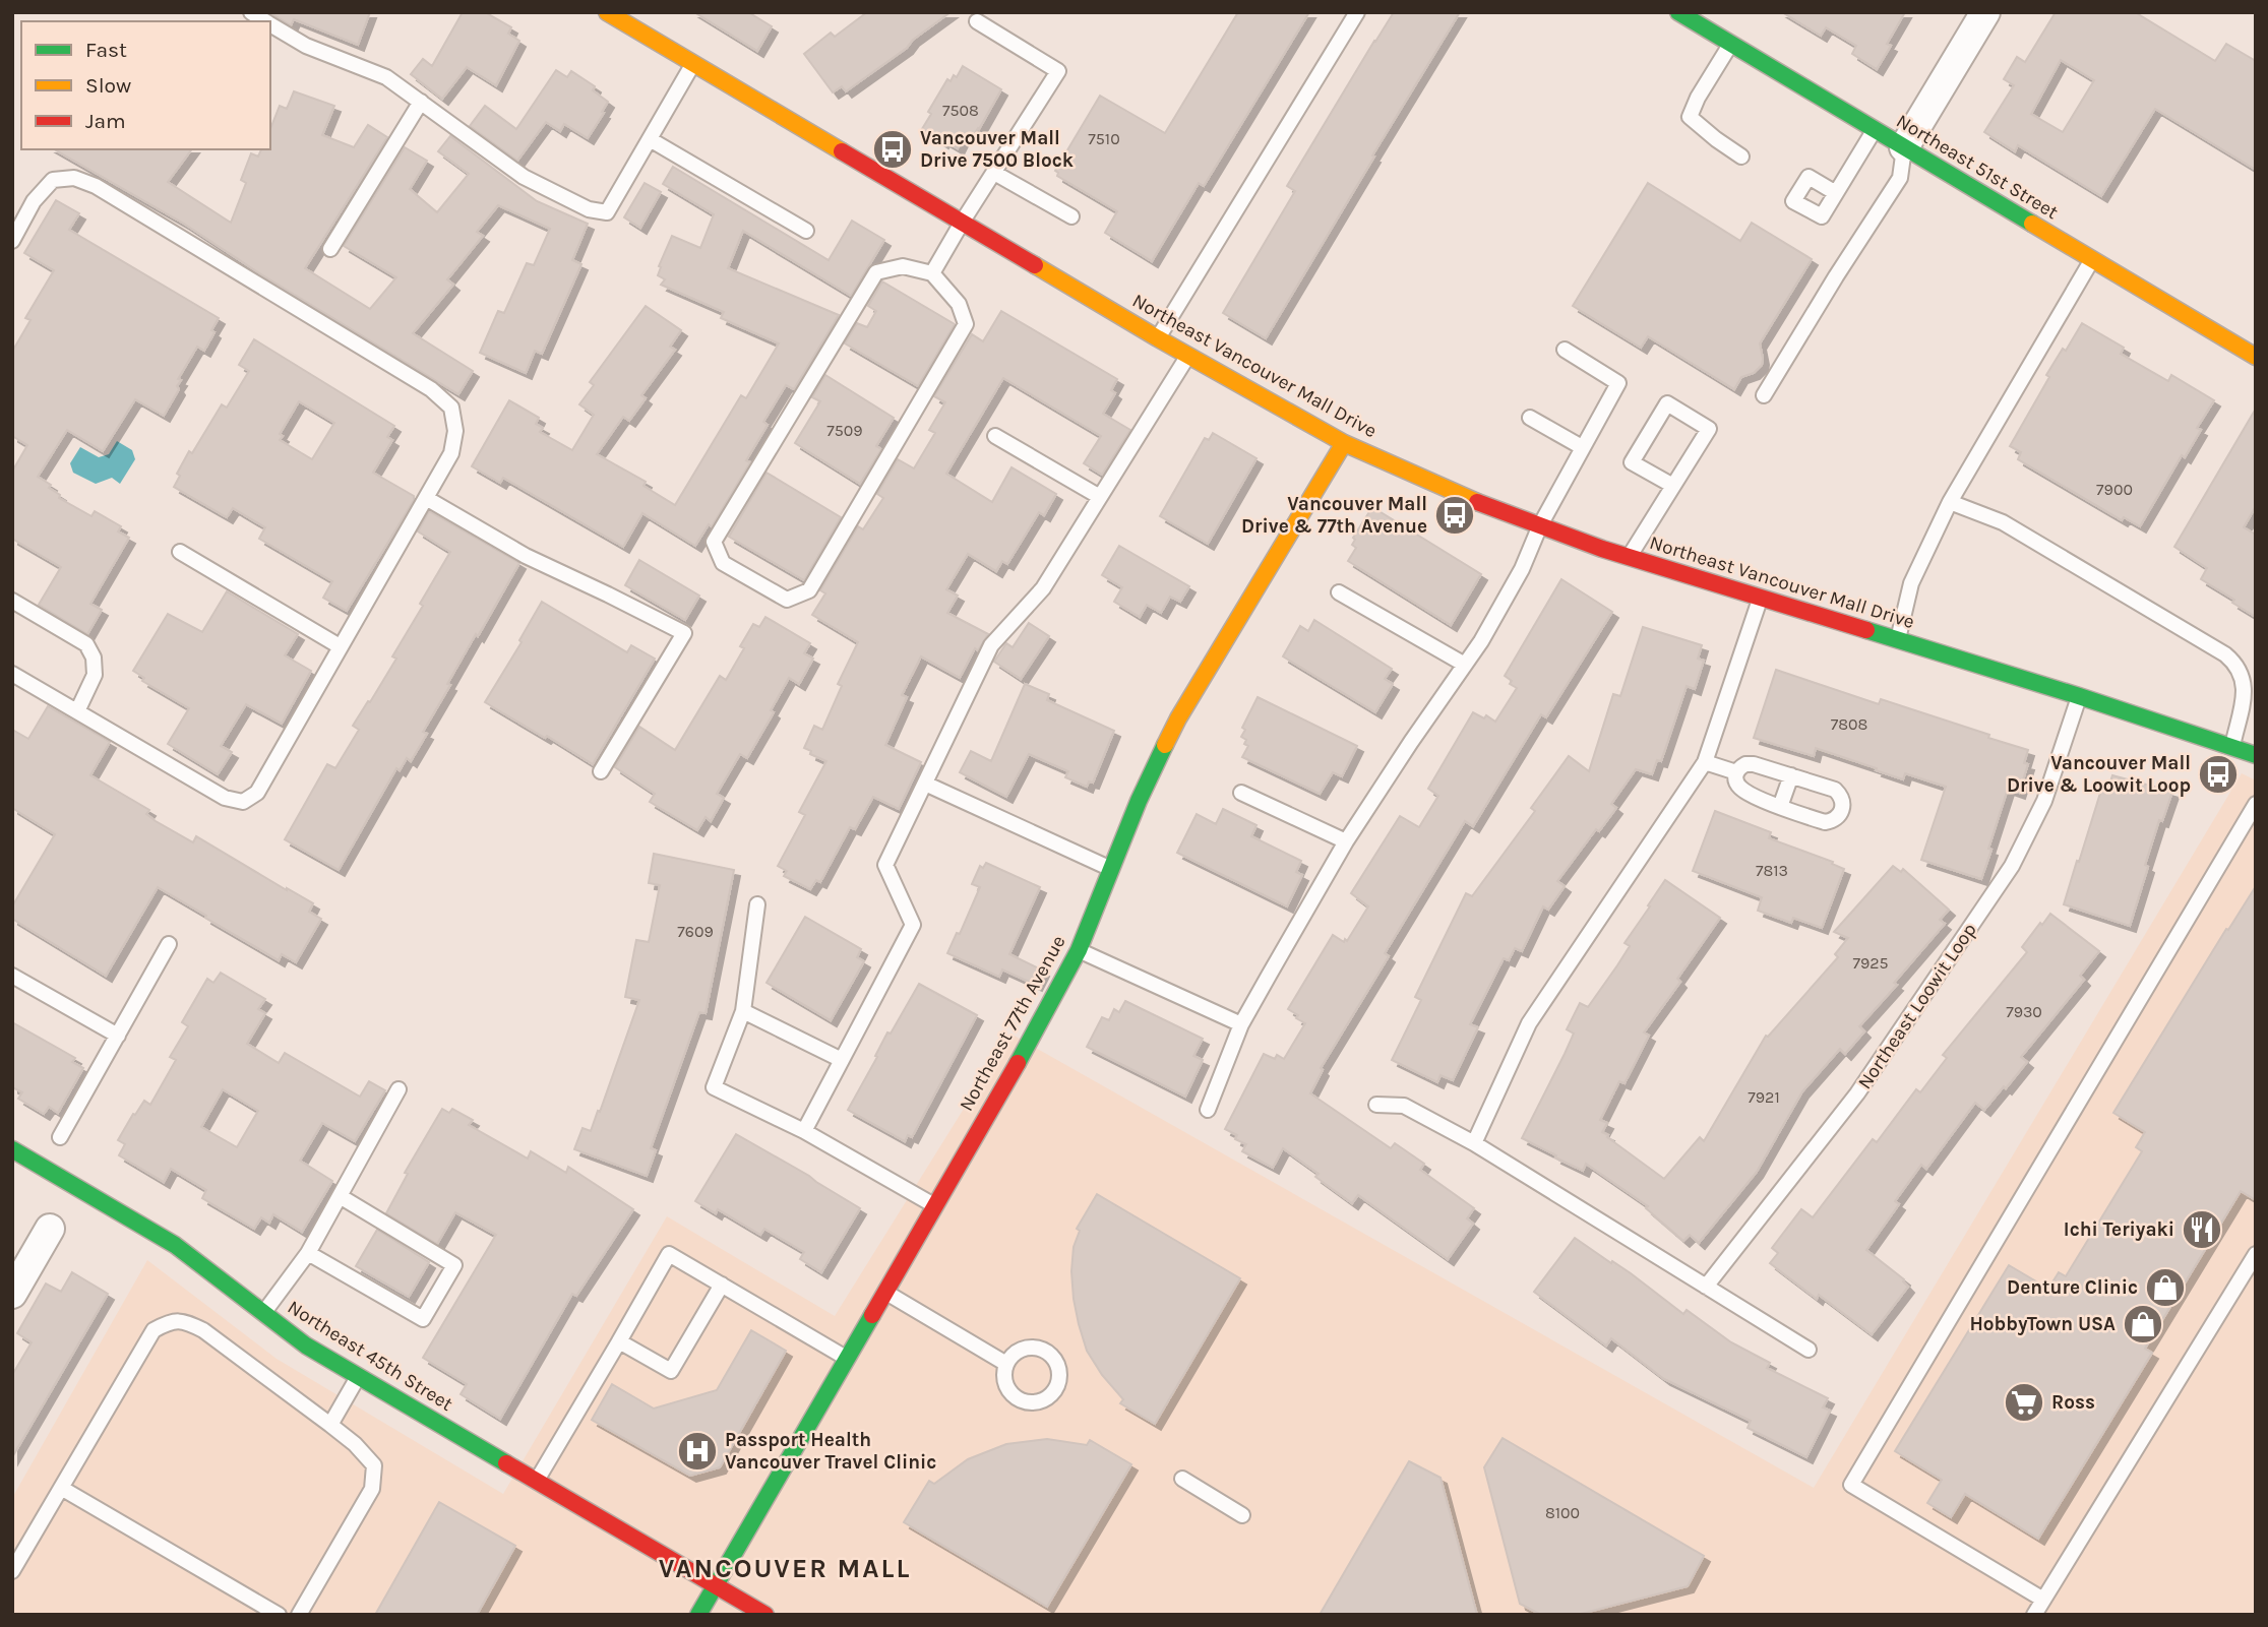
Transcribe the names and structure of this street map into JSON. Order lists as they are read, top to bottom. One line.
{"streets":{"street":["Northeast 51st Street","Northeast Vancouver Mall Drive","Northeast 77th Avenue","Northeast 45th Street"],"lane":["Northeast Loowit Loop"]},"crossings":[["Northeast Vancouver Mall Drive","Northeast Loowit Loop"],["Northeast Vancouver Mall Drive","Northeast 77th Avenue"],["Northeast 77th Avenue","Northeast 45th Street"]],"districts":["VANCOUVER MALL"],"places":{"bus stop":["Vancouver Mall Drive 7500 Block","Vancouver Mall Drive & 77th Avenue","Vancouver Mall Drive & Loowit Loop"],"restaurant":["Ichi Teriyaki"],"shop":["Denture Clinic","HobbyTown USA"],"supermarket":["Ross"],"hospital":["Passport Health Vancouver Travel Clinic"]},"house_numbers":["7508","7510","7509","7900","7808","7813","7609","7925","7930","7921","8100"],"legend":["Fast","Slow","Jam"]}
